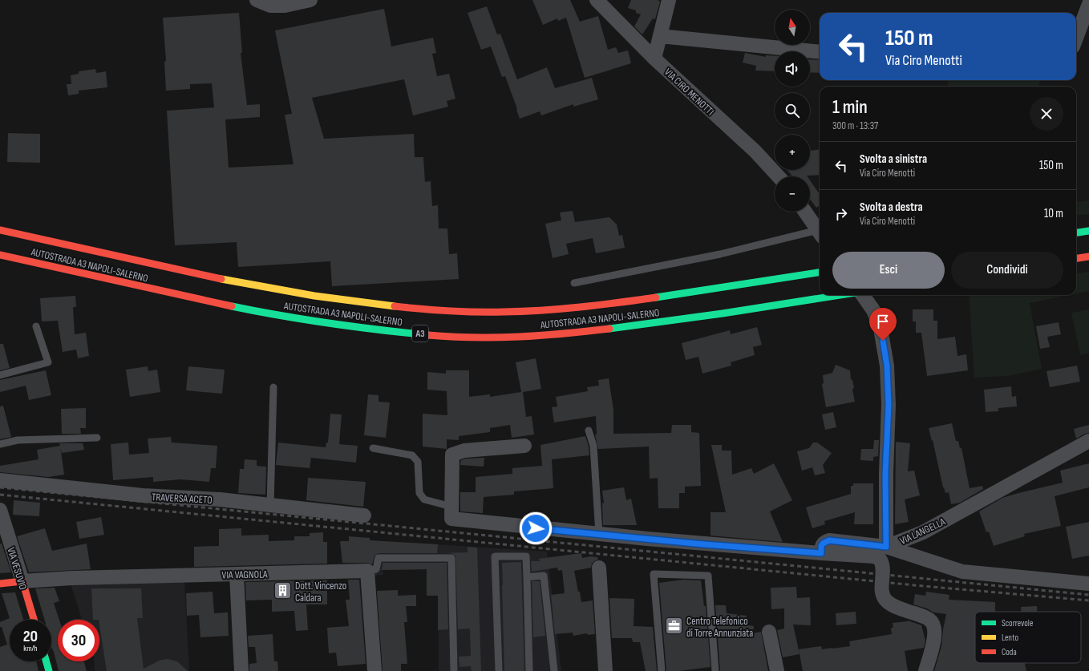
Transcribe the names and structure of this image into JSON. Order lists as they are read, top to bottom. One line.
{"streets":{"main road":["AUTOSTRADA A3 NAPOLI-SALERNO","A3","VIA VESUVIO"],"street":["VIA CIRO MENOTTI","TRAVERSA ACETO","VIA LANGELLA","VIA VAGNOLA"]},"crossings":[["VIA VESUVIO","VIA VAGNOLA"]],"places":{"building":["Dott. Vincenzo Caldara"],"office":["Centro Telefonico di Torre Annunziata"]},"legend":["Scorrevole","Lento","Coda"],"north":"top","page":{"map_buttons":["+","−"],"turn":["150 m","Via Ciro Menotti"],"heading":["1 min","300 m · 13:37"],"list":[{"name":"Svolta a sinistra","note":"Via Ciro Menotti","value":"150 m"},{"name":"Svolta a destra","note":"Via Ciro Menotti","value":"10 m"}],"buttons":["Esci","Condividi"],"speed":"20 km/h","limit":"30"}}
